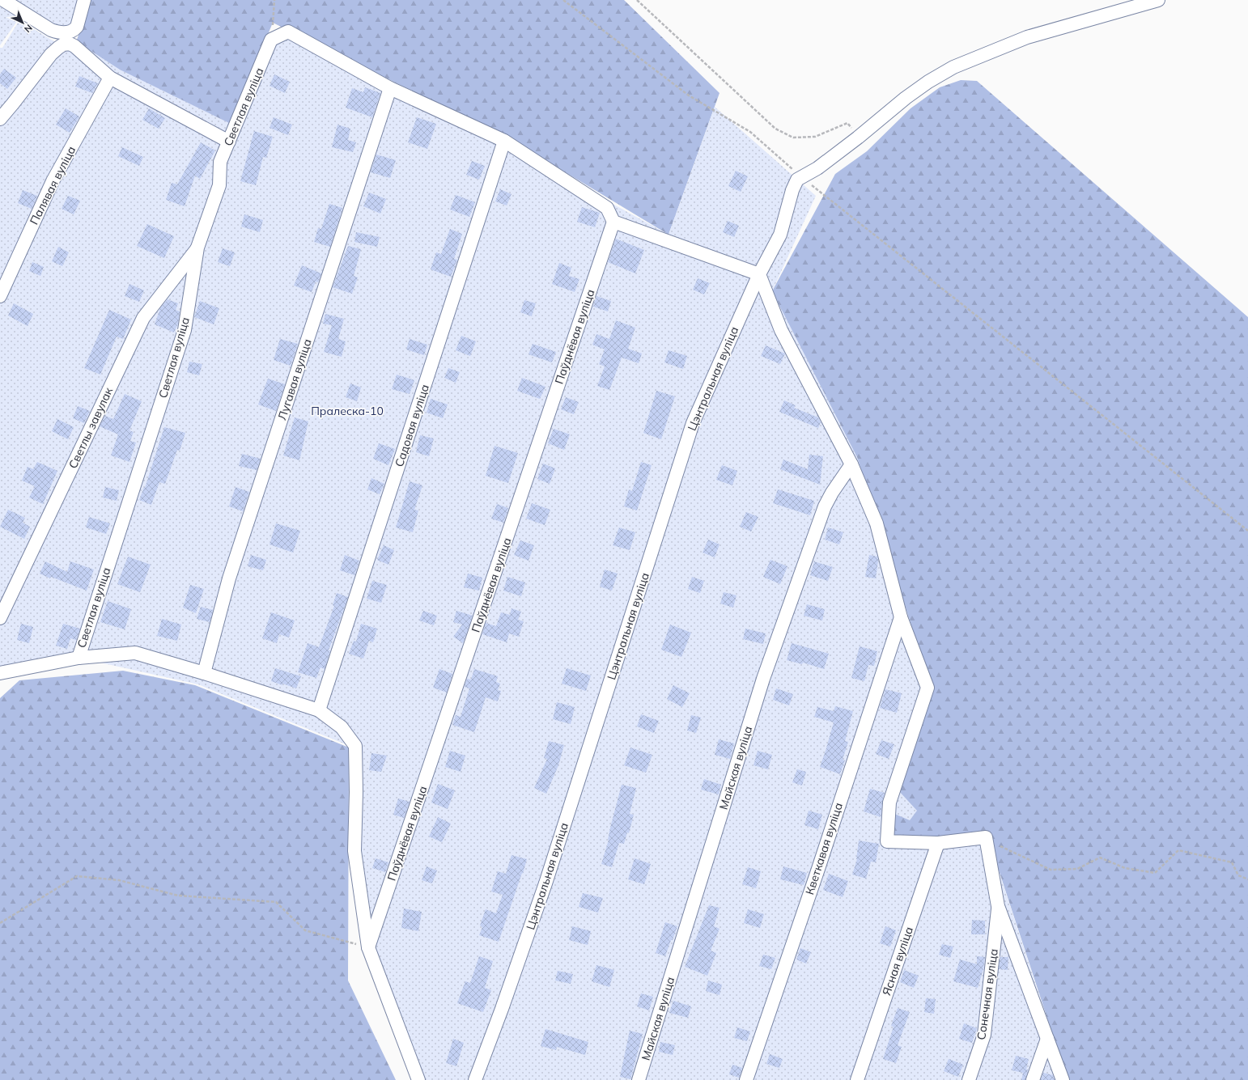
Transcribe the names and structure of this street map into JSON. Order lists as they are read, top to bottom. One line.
{"streets":{"street":["Светлая вуліца","Палявая вуліца","Паўднёвая вуліца","Цэнтральная вуліца","Лугавая вуліца","Садовая вуліца","Светлы завулак","Майская вуліца","Кветкавая вуліца","Ясная вуліца","Сонечная вуліца"]},"crossings":[["Светлая вуліца","Светлы завулак"]],"parks":["Пралеска-10"],"north":"bottom right"}
